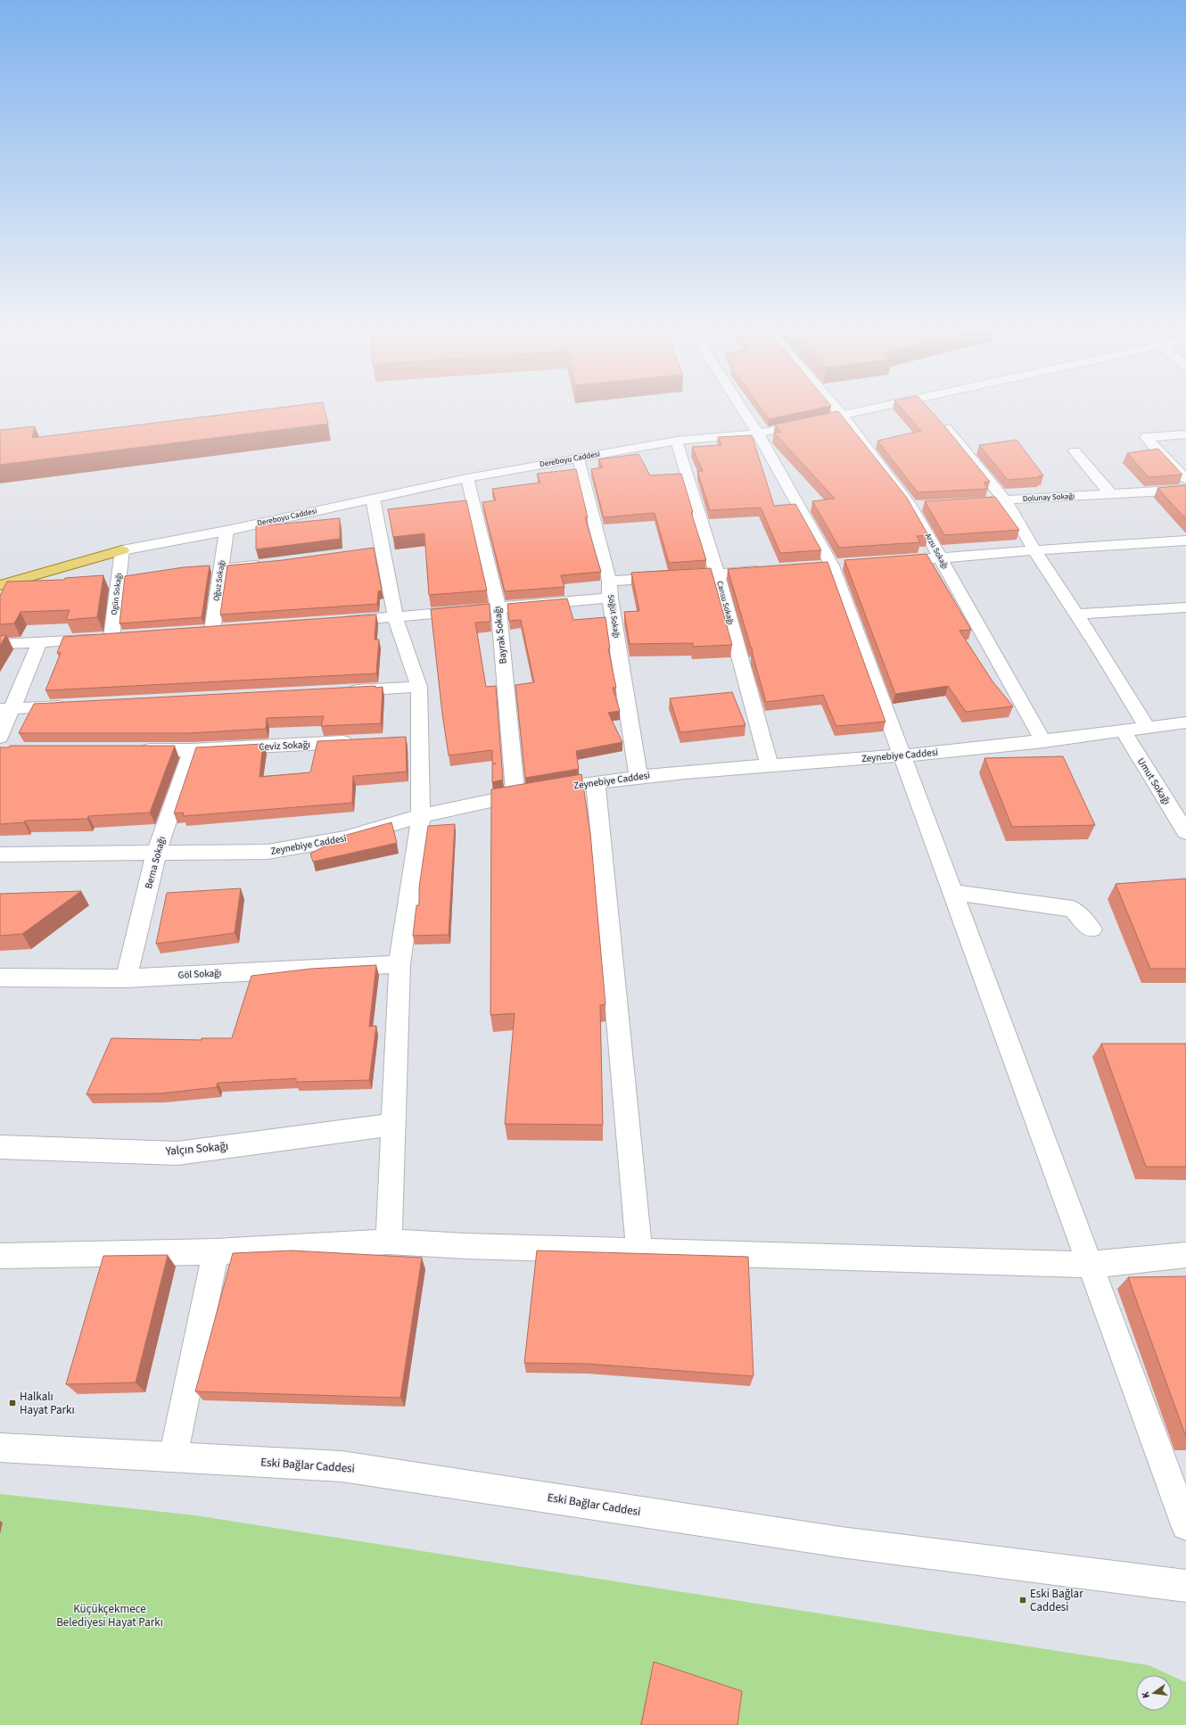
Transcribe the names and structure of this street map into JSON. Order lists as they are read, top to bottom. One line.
{"streets":{"street":["Dereboyu Caddesi","Dolunay Sokağı","Arzu Sokağı","Oğuz Sokağı","Ogün Sokağı","Cansu Sokağı","Söğüt Sokağı","Bayrak Sokağı","Ceviz Sokağı","Zeynebiye Caddesi","Umut Sokağı","Berna Sokağı","Göl Sokağı","Yalçın Sokağı","Eski Bağlar Caddesi"]},"crossings":[["Dereboyu Caddesi","Arzu Sokağı"],["Dereboyu Caddesi","Oğuz Sokağı"],["Dereboyu Caddesi","Ogün Sokağı"],["Dereboyu Caddesi","Cansu Sokağı"],["Dereboyu Caddesi","Söğüt Sokağı"],["Dereboyu Caddesi","Bayrak Sokağı"],["Arzu Sokağı","Zeynebiye Caddesi"],["Cansu Sokağı","Zeynebiye Caddesi"],["Söğüt Sokağı","Zeynebiye Caddesi"],["Bayrak Sokağı","Zeynebiye Caddesi"],["Ceviz Sokağı","Berna Sokağı"],["Zeynebiye Caddesi","Umut Sokağı"],["Zeynebiye Caddesi","Berna Sokağı"],["Berna Sokağı","Göl Sokağı"]],"parks":["Küçükçekmece Belediyesi Hayat Parkı"],"places":{"transit":["Halkalı Hayat Parkı","Eski Bağlar Caddesi"]},"north":"left"}
